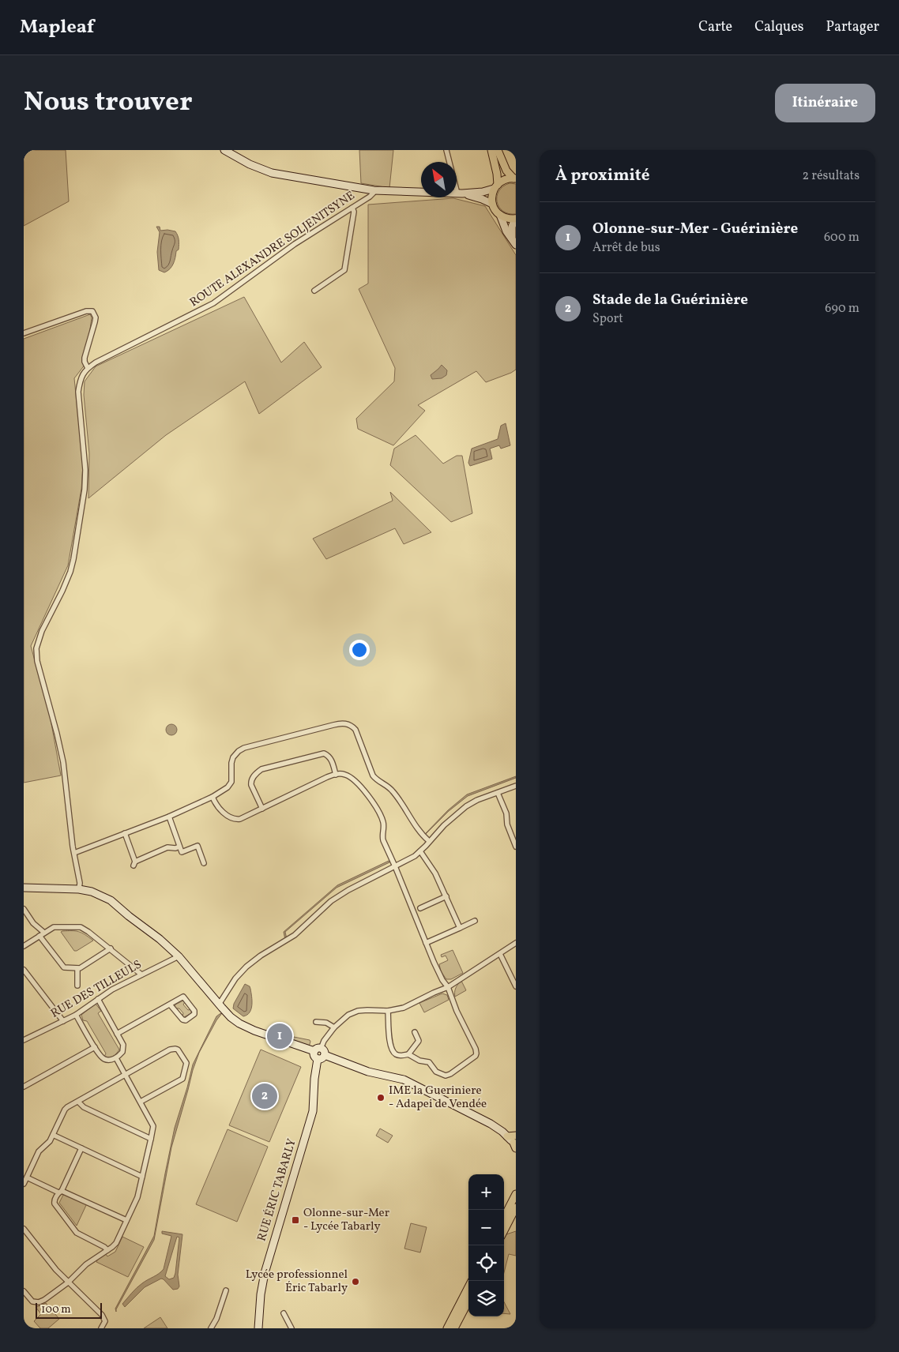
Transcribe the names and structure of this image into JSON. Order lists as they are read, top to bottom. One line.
{"streets":{"street":["ROUTE ALEXANDRE SOLJENITSYNE","RUE DES TILLEULS","RUE ÉRIC TABARLY"]},"places":{"other":["IME la Gueriniere - Adapei de Vendée","Lycée professionnel Éric Tabarly"],"transit":["Olonne-sur-Mer - Lycée Tabarly"]},"scale_bar":"100 m","north":"top left","page":{"header":"Mapleaf","nav":["Carte","Calques","Partager"],"title":"Nous trouver","buttons":"Itinéraire","heading":["À proximité","2 résultats"],"list":[{"mark":"1","name":"Olonne-sur-Mer - Guérinière","note":"Arrêt de bus","value":"600 m"},{"mark":"2","name":"Stade de la Guérinière","note":"Sport","value":"690 m"}],"pins":["1","2"],"map_buttons":["+","−"],"scale":"100 m"}}
